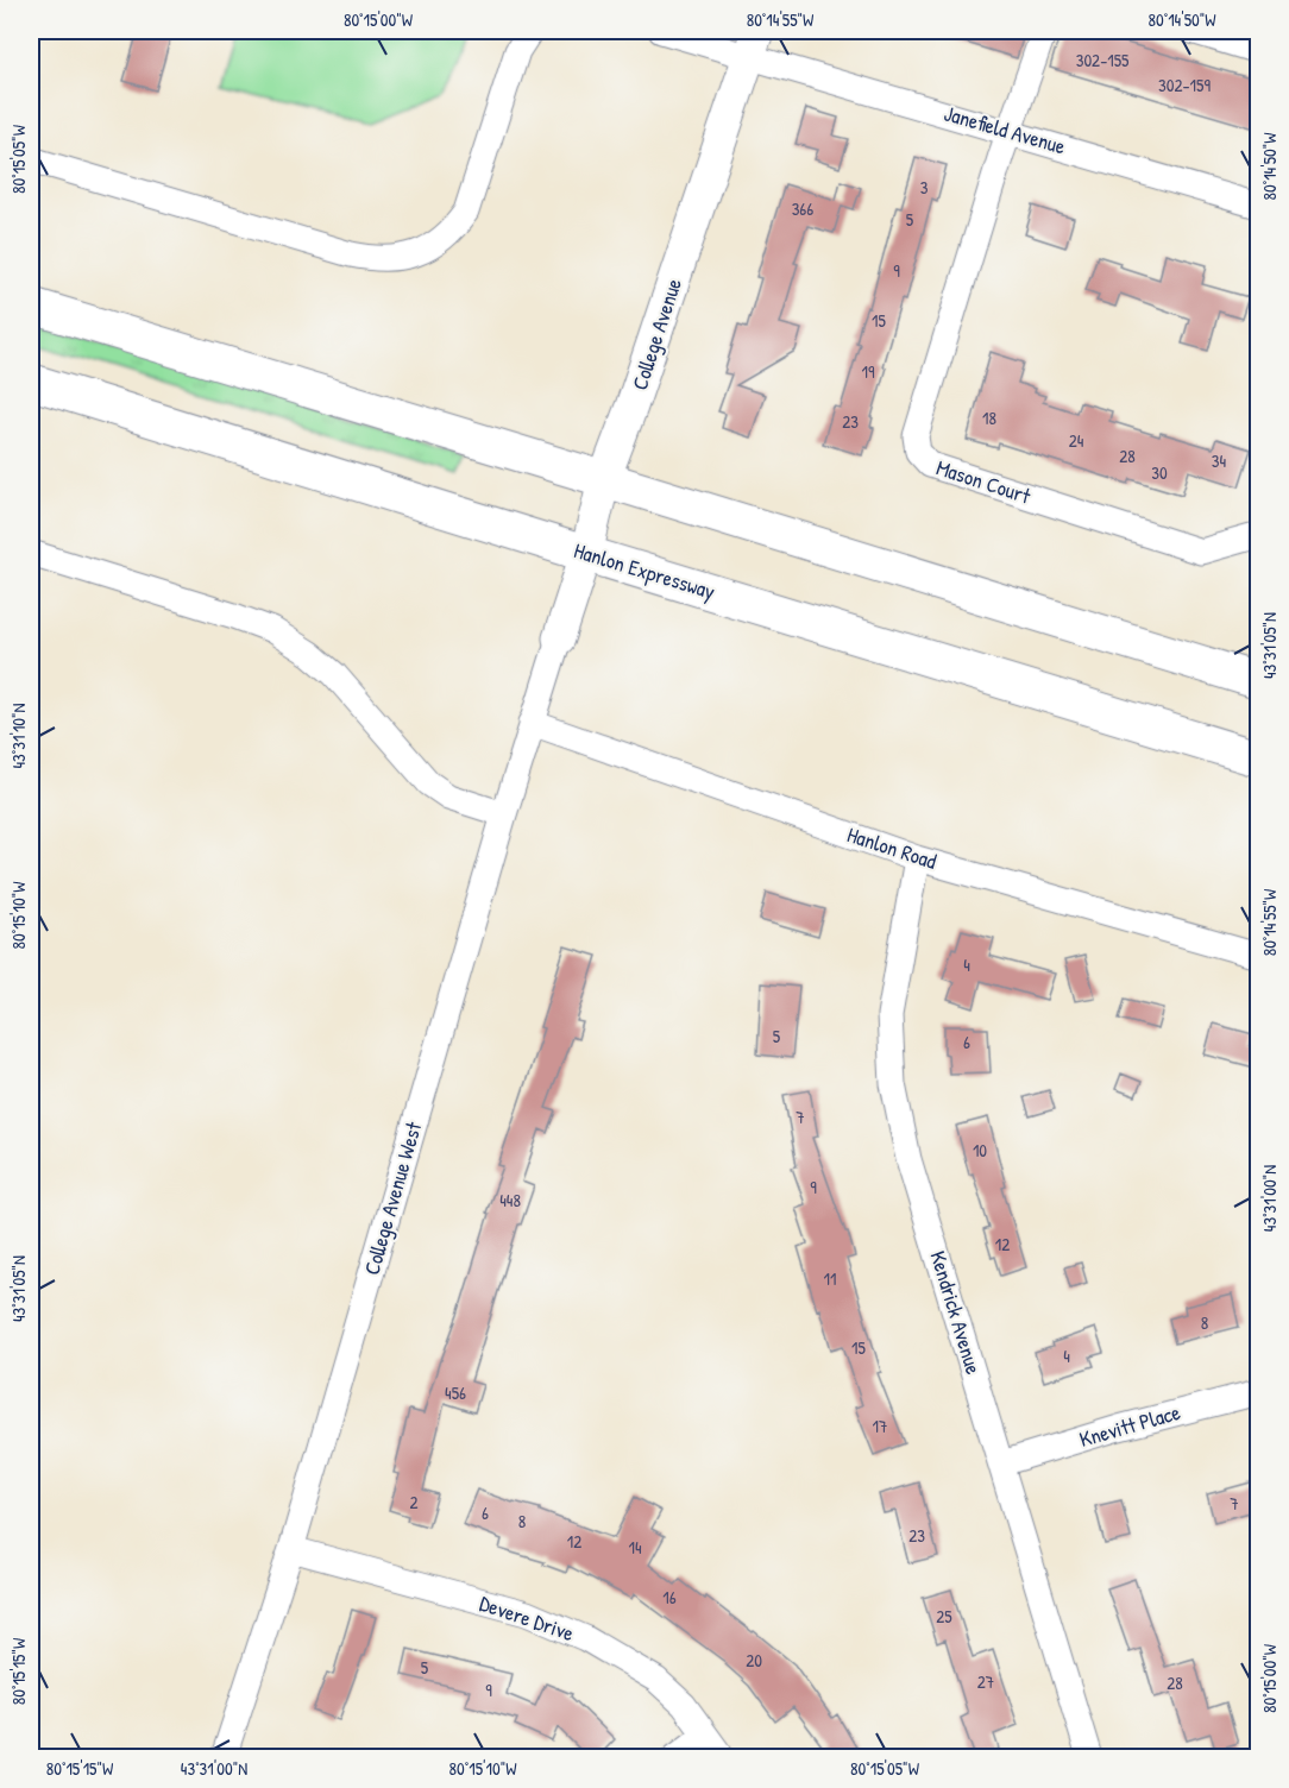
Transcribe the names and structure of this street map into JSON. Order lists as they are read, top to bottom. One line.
{"streets":{"highway":["Hanlon Expressway"],"main road":["College Avenue"],"street":["Janefield Avenue","Mason Court","Hanlon Road","College Avenue West","Kendrick Avenue","Knevitt Place","Devere Drive"]},"crossings":[["Janefield Avenue","College Avenue"],["Janefield Avenue","Mason Court"],["College Avenue","Hanlon Expressway"],["College Avenue","College Avenue West"],["Hanlon Road","College Avenue West"],["Hanlon Road","Kendrick Avenue"],["College Avenue West","Devere Drive"],["Kendrick Avenue","Knevitt Place"]],"house_numbers":["302-155","302-159","3","366","5","9","15","19","18","23","24","28","34","30","4","5","6","7","10","9","448","12","11","8","15","4","456","17","2","7","6","8","23","12","14","16","25","20","5","27","28","9"],"coordinates":["80°15'00\"W","80°14'55\"W","80°14'50\"W","80°15'05\"W","43°31'05\"N","43°31'10\"N","80°15'10\"W","43°31'00\"N","80°15'15\"W"]}
